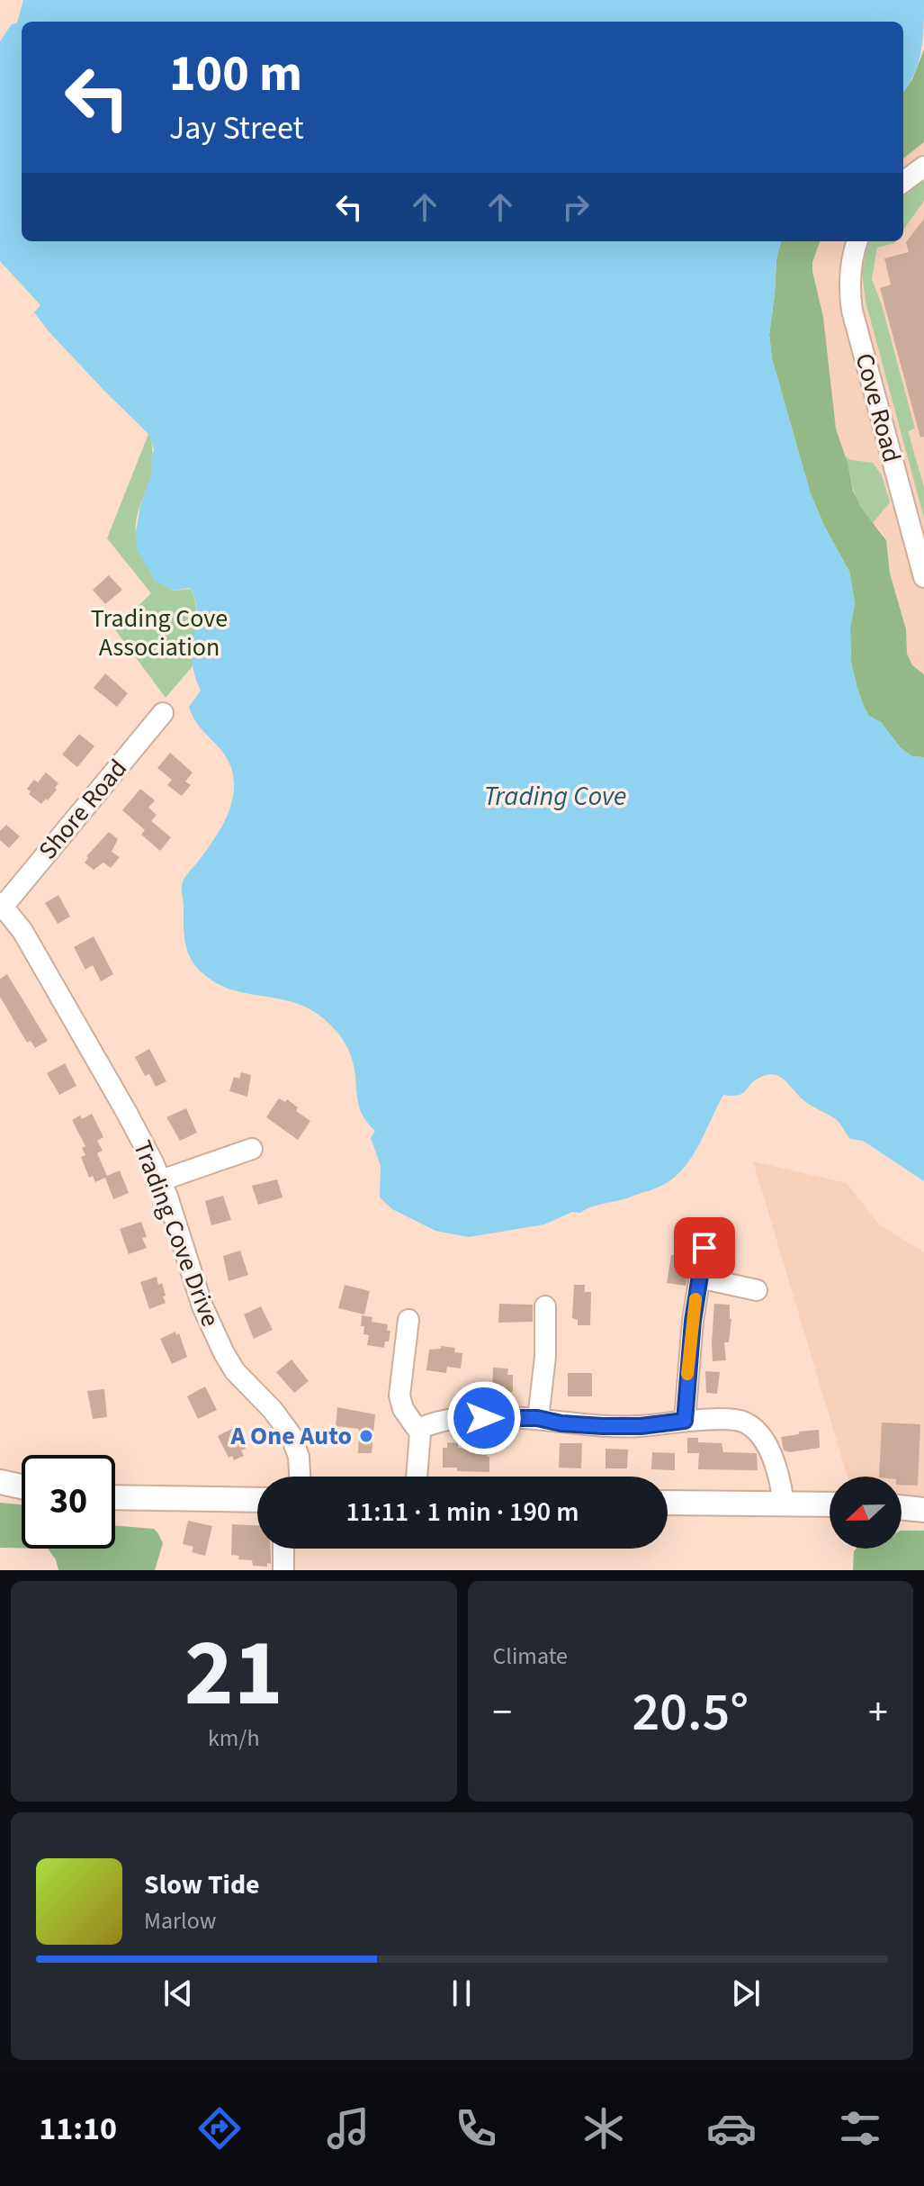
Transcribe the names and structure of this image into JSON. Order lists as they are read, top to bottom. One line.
{"streets":{"street":["Cove Road","Shore Road","Trading Cove Drive"]},"crossings":[["Shore Road","Trading Cove Drive"]],"water":["Trading Cove"],"parks":["Trading Cove Association"],"places":["A One Auto"],"north":"left","page":{"turn":["100 m","Jay Street"],"limit":"30","trip":"11:11 · 1 min · 190 m","tile":[["21","km/h"],"Climate"],"heat":["−","20.5°","+"],"song":["Slow Tide","Marlow"],"tabs":"11:10"}}
